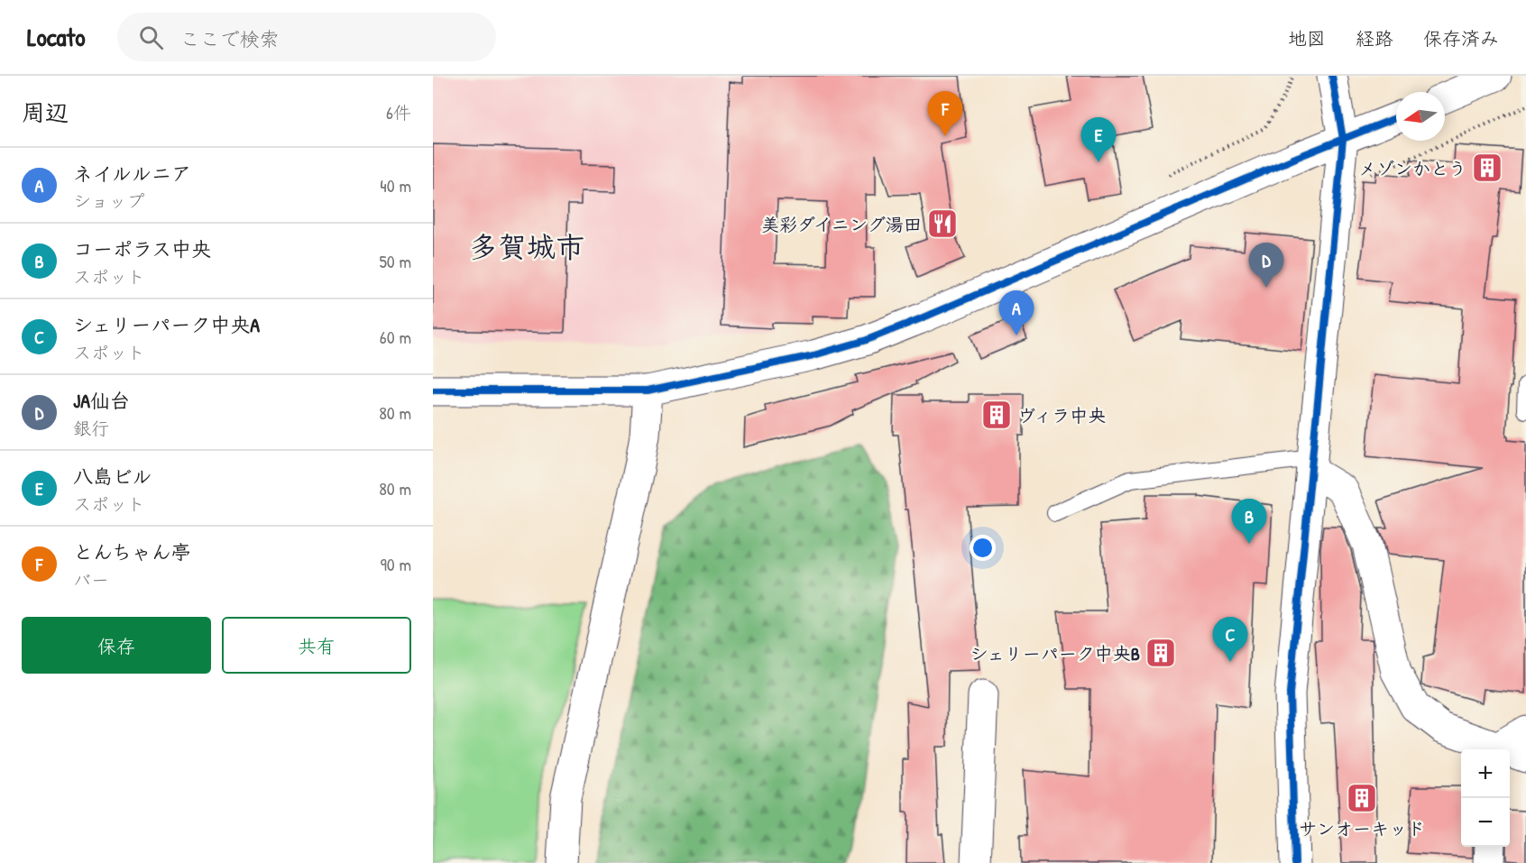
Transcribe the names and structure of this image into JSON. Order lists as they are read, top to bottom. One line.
{"districts":["多賀城市"],"places":{"building":["メゾンかとう","ヴィラ中央","シェリーパーク中央B","サンオーキッド"],"restaurant":["美彩ダイニング湯田"]},"north":"left","page":{"header":"Locato","search":"ここで検索","nav":["地図","経路","保存済み"],"heading":["周辺","6件"],"pins":["F","E","D","A","B","C"],"list":[{"mark":"A","name":"ネイルルニア","note":"ショップ","value":"40 m"},{"mark":"B","name":"コーポラス中央","note":"スポット","value":"50 m"},{"mark":"C","name":"シェリーパーク中央A","note":"スポット","value":"60 m"},{"mark":"D","name":"JA仙台","note":"銀行","value":"80 m"},{"mark":"E","name":"八島ビル","note":"スポット","value":"80 m"},{"mark":"F","name":"とんちゃん亭","note":"バー","value":"90 m"}],"buttons":["保存","共有"],"map_buttons":["+","−"]}}
